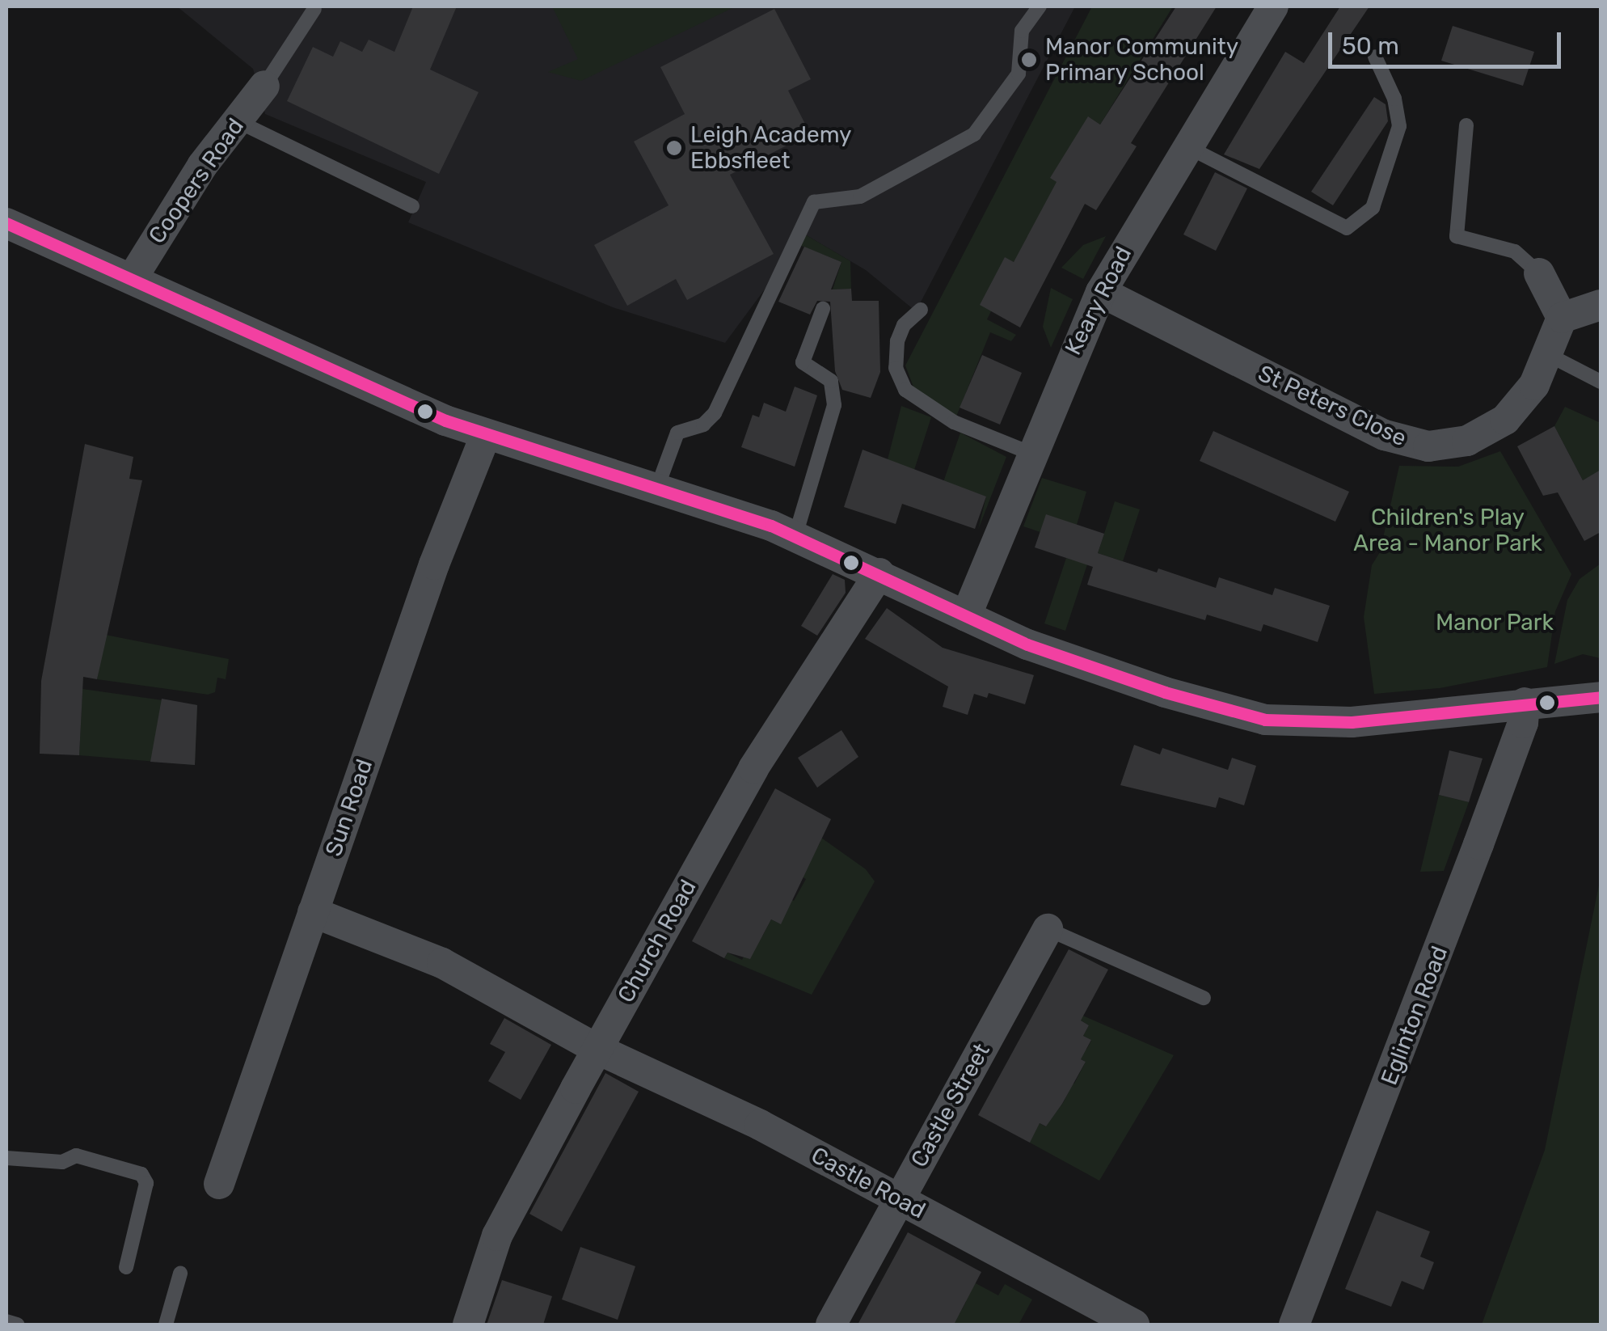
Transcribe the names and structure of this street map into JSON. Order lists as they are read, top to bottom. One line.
{"streets":{"street":["Coopers Road","Keary Road","St Peters Close","Sun Road","Church Road","Eglinton Road","Castle Street","Castle Road"]},"crossings":[["Keary Road","St Peters Close"],["Sun Road","Castle Road"],["Church Road","Castle Road"],["Castle Street","Castle Road"]],"parks":["Children's Play Area - Manor Park","Manor Park"],"places":["Manor Community Primary School","Leigh Academy Ebbsfleet"],"scale_bar":"50 m"}
